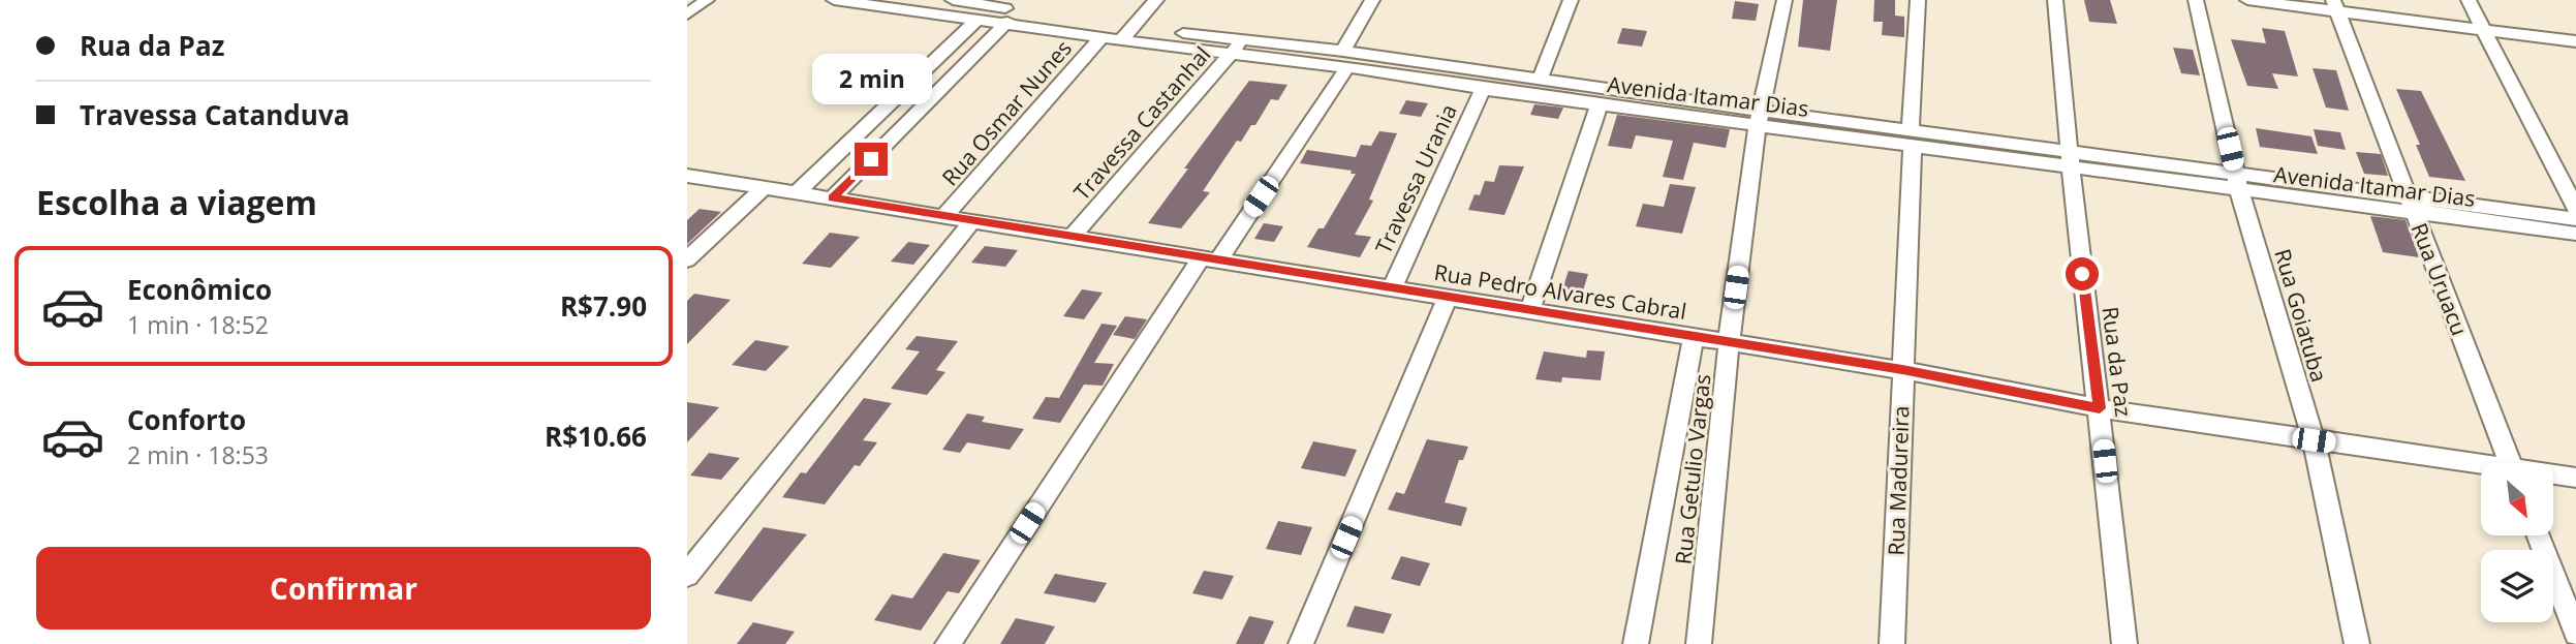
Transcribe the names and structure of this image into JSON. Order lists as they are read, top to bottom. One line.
{"streets":{"street":["Avenida Itamar Dias","Rua Osmar Nunes","Travessa Castanhal","Travessa Urania","Rua Uruacu","Rua Pedro Alvares Cabral","Rua Goiatuba","Rua da Paz","Rua Getulio Vargas","Rua Madureira"]},"crossings":[["Avenida Itamar Dias","Rua Osmar Nunes"],["Avenida Itamar Dias","Travessa Castanhal"],["Avenida Itamar Dias","Travessa Urania"],["Avenida Itamar Dias","Rua Uruacu"],["Avenida Itamar Dias","Rua Goiatuba"],["Avenida Itamar Dias","Rua da Paz"],["Avenida Itamar Dias","Rua Getulio Vargas"],["Avenida Itamar Dias","Rua Madureira"],["Rua Osmar Nunes","Rua Pedro Alvares Cabral"],["Travessa Castanhal","Rua Pedro Alvares Cabral"],["Travessa Urania","Rua Pedro Alvares Cabral"],["Rua Pedro Alvares Cabral","Rua Goiatuba"],["Rua Pedro Alvares Cabral","Rua da Paz"],["Rua Pedro Alvares Cabral","Rua Getulio Vargas"],["Rua Pedro Alvares Cabral","Rua Madureira"]],"north":"bottom right","page":{"banner":["Rua da Paz","Travessa Catanduva"],"bubble":"2 min","heading":"Escolha a viagem","list":[{"name":"Econômico","note":"1 min · 18:52","value":"R$7.90"},{"name":"Conforto","note":"2 min · 18:53","value":"R$10.66"}],"buttons":"Confirmar"}}
